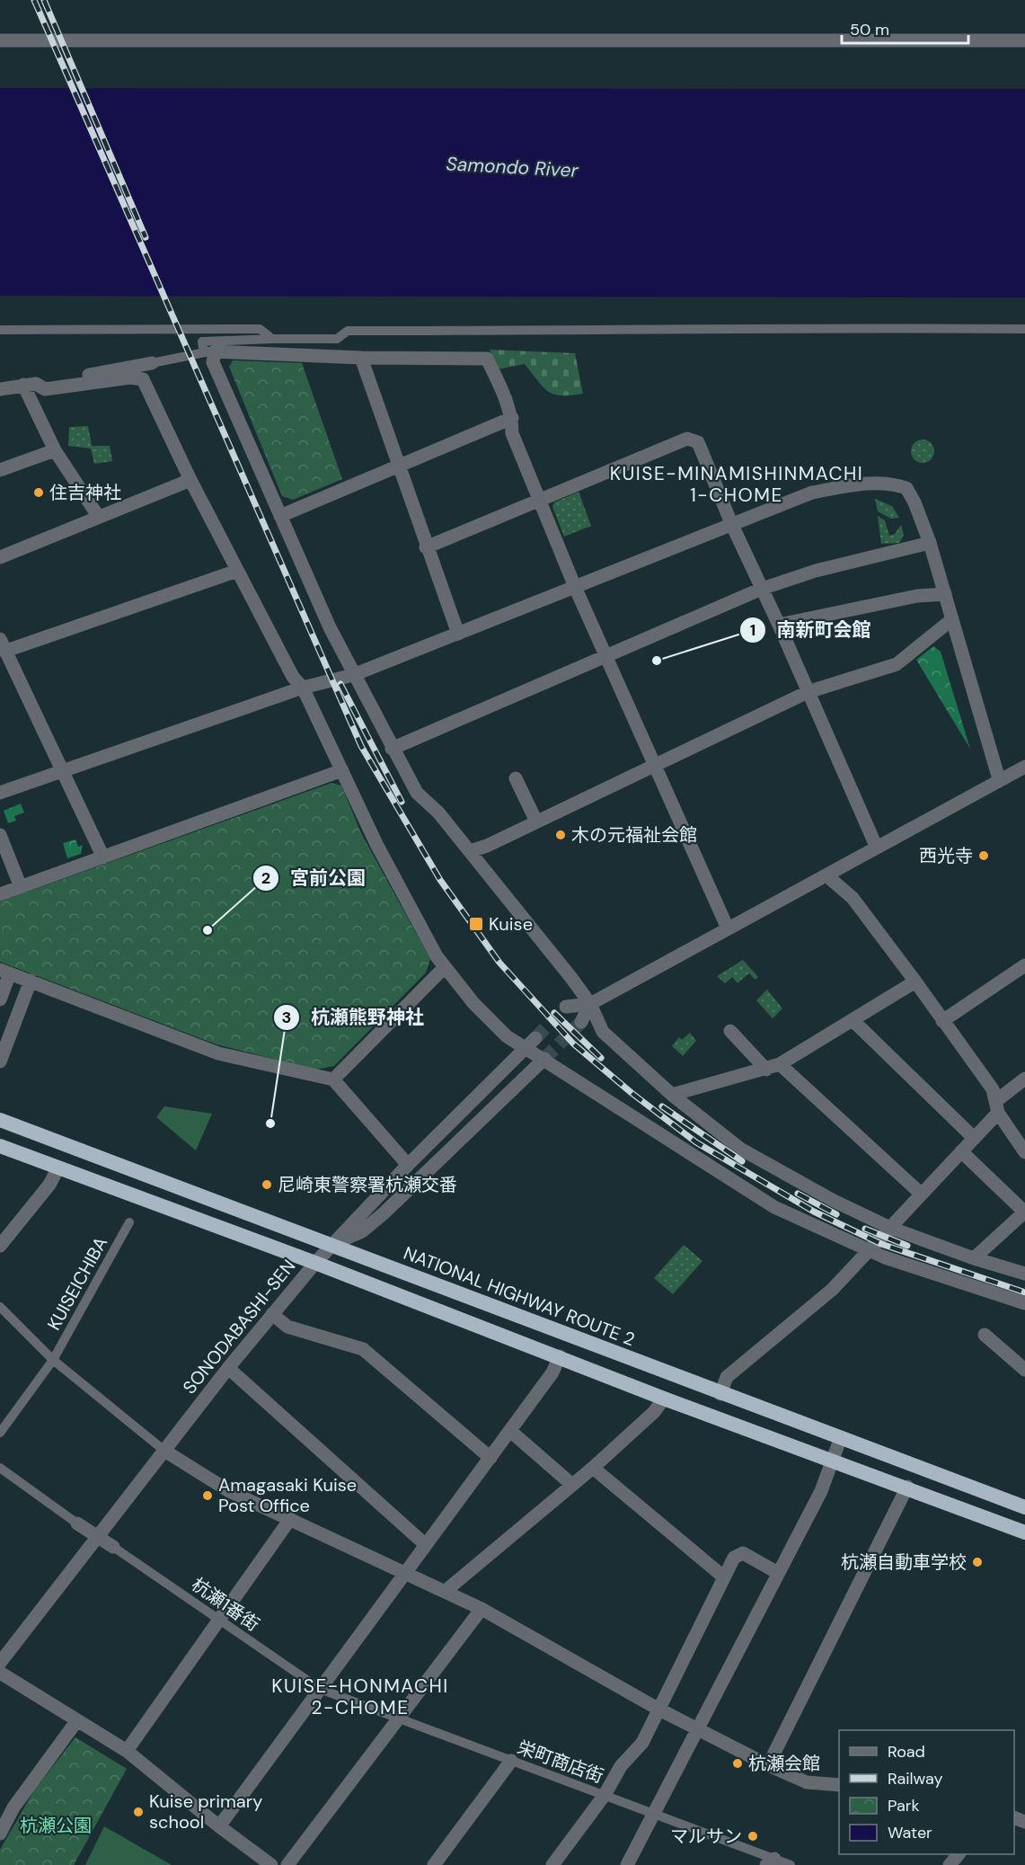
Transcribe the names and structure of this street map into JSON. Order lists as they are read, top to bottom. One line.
{"streets":{"highway":["NATIONAL HIGHWAY ROUTE 2"],"street":["KUISEICHIBA","SONODABASHI-SEN","杭瀬1番街","栄町商店街"]},"crossings":[["KUISEICHIBA","SONODABASHI-SEN"],["NATIONAL HIGHWAY ROUTE 2","SONODABASHI-SEN"],["杭瀬1番街","栄町商店街"]],"districts":["KUISE-MINAMISHINMACHI 1-CHOME","KUISE-HONMACHI 2-CHOME"],"water":["Samondo River"],"parks":["杭瀬公園"],"places":{"other":["住吉神社","南新町会館","木の元福祉会館","西光寺","宮前公園","杭瀬熊野神社","尼崎東警察署杭瀬交番","Amagasaki Kuise Post Office","杭瀬自動車学校","杭瀬会館","Kuise primary school","マルサン"],"transit":["Kuise"]},"legend":["Road","Railway","Park","Water"],"scale_bar":"50 m"}
